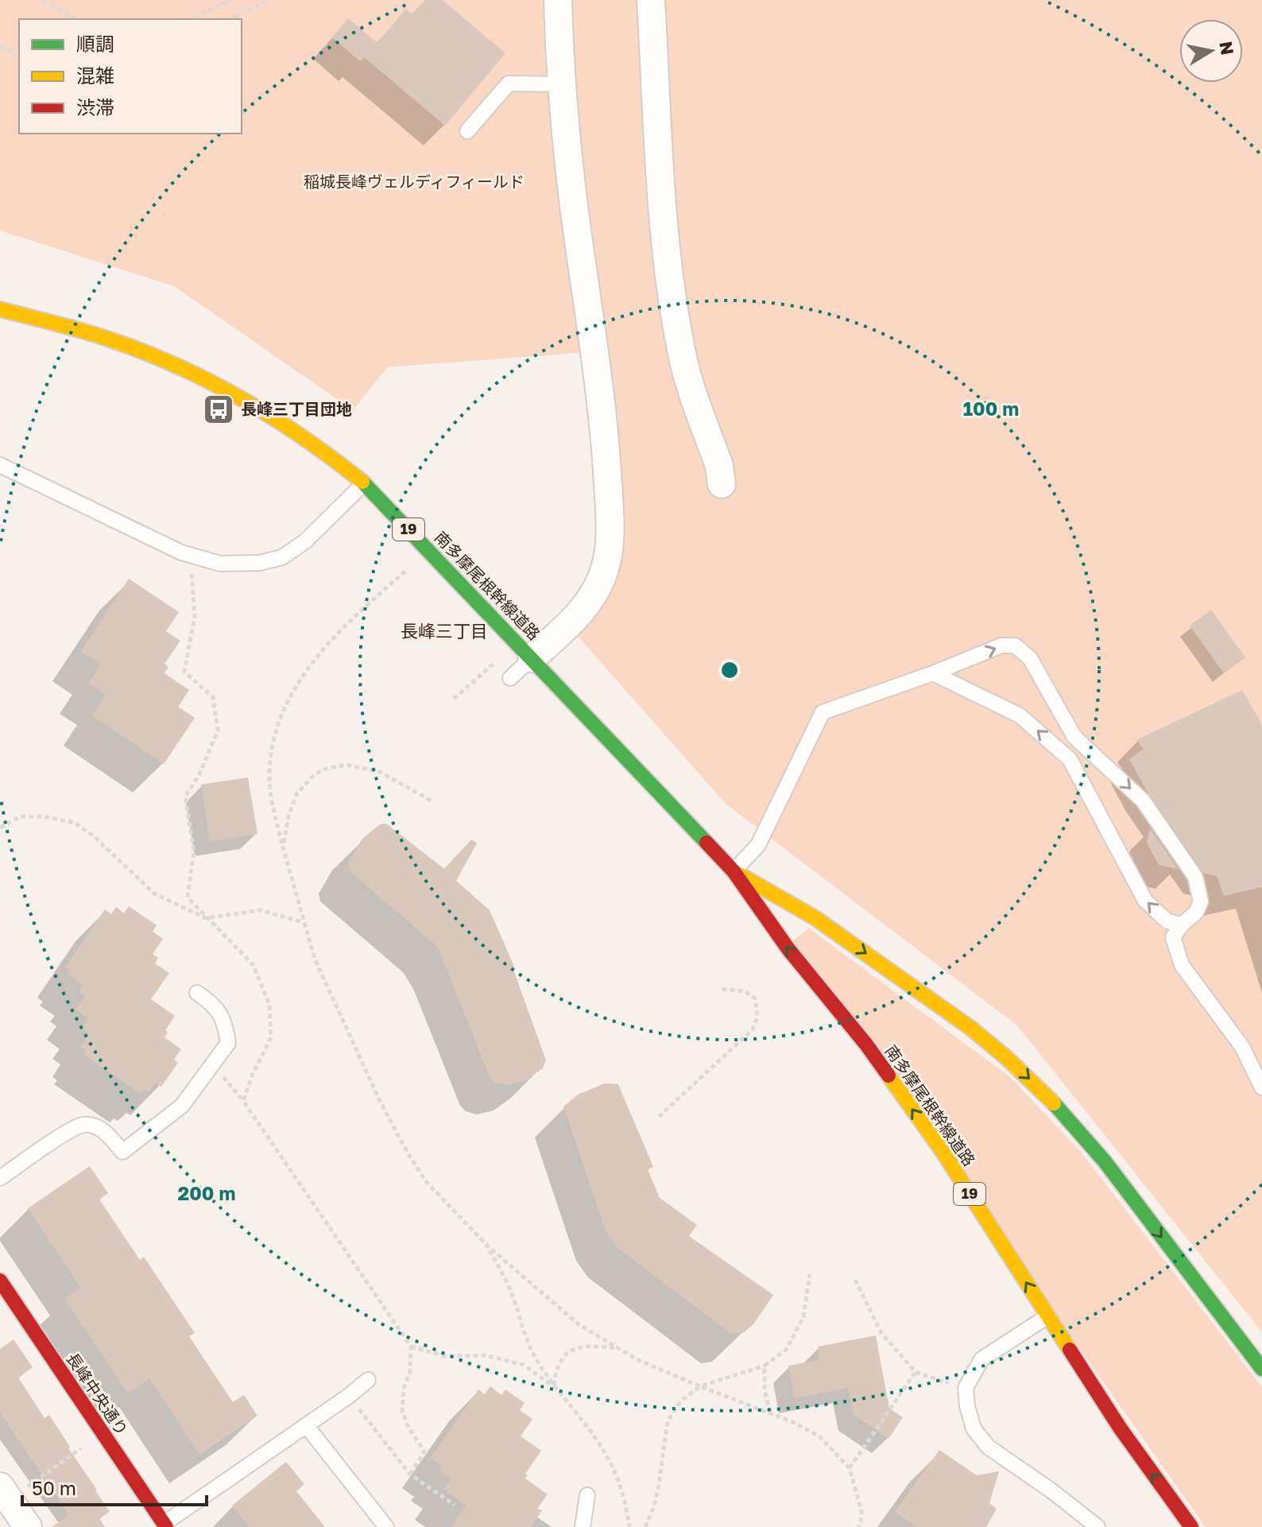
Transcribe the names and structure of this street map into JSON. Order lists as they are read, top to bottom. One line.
{"streets":{"main road":["19","南多摩尾根幹線道路","長峰中央通り"]},"districts":["長峰三丁目"],"parks":["稲城長峰ヴェルディフィールド"],"places":{"bus stop":["長峰三丁目団地"]},"legend":["順調","混雑","渋滞"],"scale_bar":"50 m","north":"right","rings":["100 m","200 m"]}
